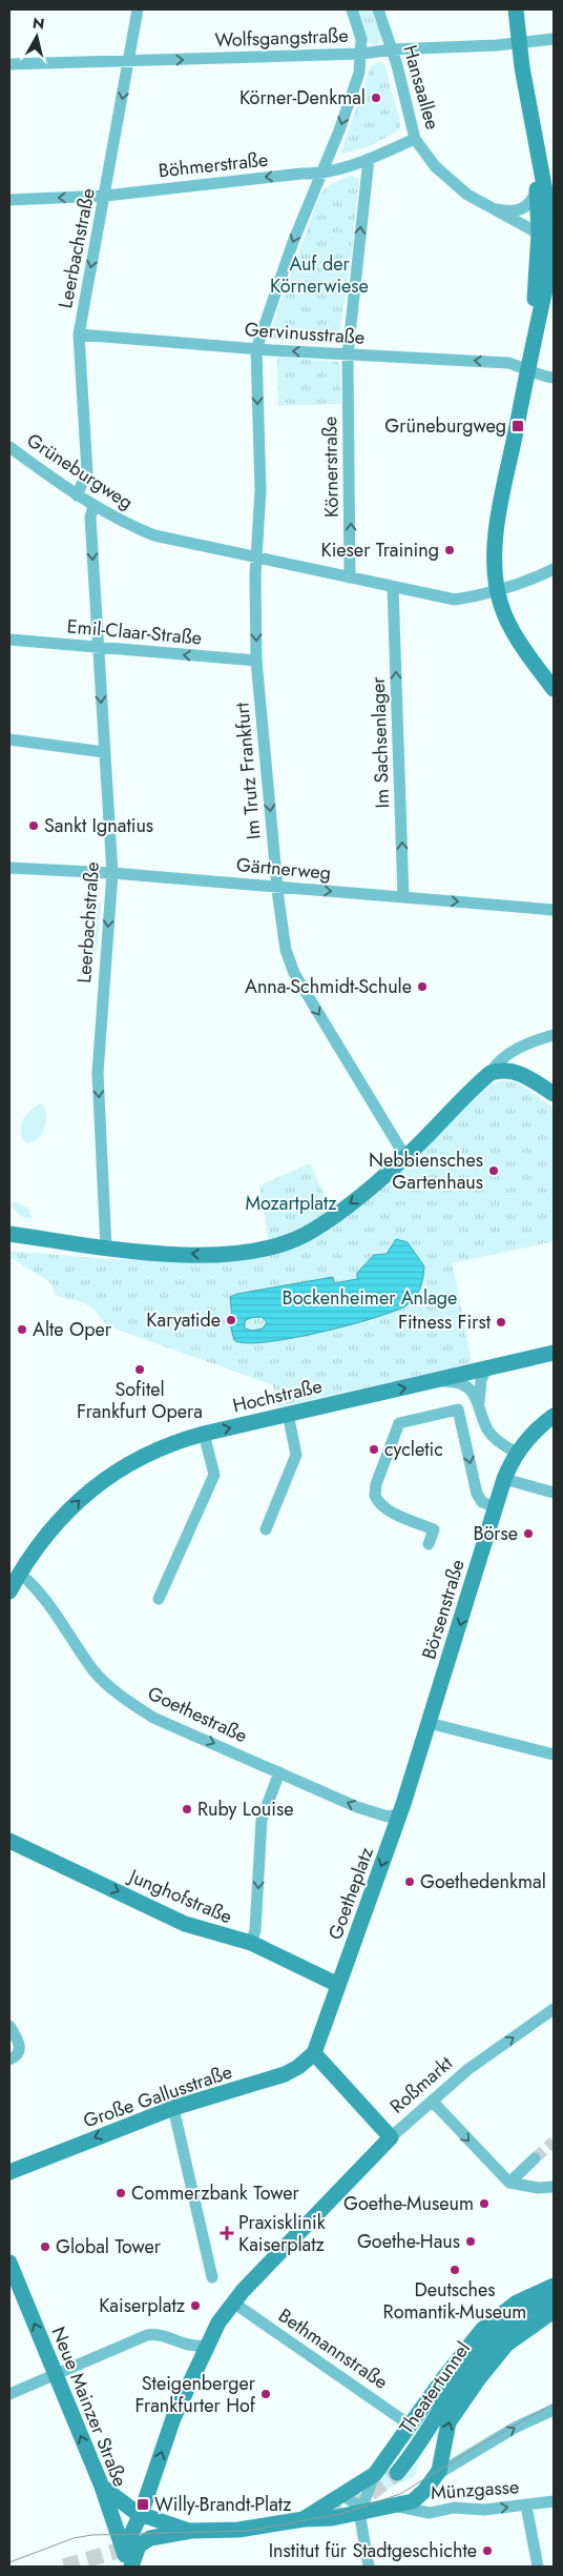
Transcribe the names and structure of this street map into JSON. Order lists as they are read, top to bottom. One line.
{"streets":{"main road":["Hochstraße","Börsenstraße","Goetheplatz","Junghofstraße","Roßmarkt","Große Gallusstraße","Theatertunnel","Neue Mainzer Straße"],"street":["Wolfsgangstraße","Hansaallee","Böhmerstraße","Leerbachstraße","Gervinusstraße","Körnerstraße","Grüneburgweg","Emil-Claar-Straße","Im Sachsenlager","Im Trutz Frankfurt","Gärtnerweg","Goethestraße","Bethmannstraße","Münzgasse"]},"crossings":[["Wolfsgangstraße","Hansaallee"],["Wolfsgangstraße","Leerbachstraße"],["Hansaallee","Böhmerstraße"],["Böhmerstraße","Leerbachstraße"],["Leerbachstraße","Gervinusstraße"],["Leerbachstraße","Grüneburgweg"],["Leerbachstraße","Emil-Claar-Straße"],["Leerbachstraße","Gärtnerweg"],["Gervinusstraße","Körnerstraße"],["Gervinusstraße","Im Trutz Frankfurt"],["Körnerstraße","Grüneburgweg"],["Grüneburgweg","Im Sachsenlager"],["Grüneburgweg","Im Trutz Frankfurt"],["Emil-Claar-Straße","Im Trutz Frankfurt"],["Im Sachsenlager","Gärtnerweg"],["Im Trutz Frankfurt","Gärtnerweg"],["Börsenstraße","Goethestraße"],["Börsenstraße","Goetheplatz"],["Goethestraße","Goetheplatz"],["Goetheplatz","Junghofstraße"],["Roßmarkt","Große Gallusstraße"]],"one_way":["Wolfsgangstraße","Böhmerstraße","Leerbachstraße","Gervinusstraße","Körnerstraße","Emil-Claar-Straße","Im Sachsenlager","Im Trutz Frankfurt","Gärtnerweg","Hochstraße","Börsenstraße","Goetheplatz","Junghofstraße","Roßmarkt","Große Gallusstraße","Neue Mainzer Straße","Münzgasse"],"parks":["Auf der Körnerwiese","Mozartplatz","Bockenheimer Anlage"],"places":{"other":["Körner-Denkmal","Kieser Training","Sankt Ignatius","Anna-Schmidt-Schule","Nebbiensches Gartenhaus","Karyatide","Fitness First","Alte Oper","Sofitel Frankfurt Opera","cycletic","Börse","Ruby Louise","Goethedenkmal","Commerzbank Tower","Goethe-Museum","Goethe-Haus","Global Tower","Deutsches Romantik-Museum","Kaiserplatz","Steigenberger Frankfurter Hof","Institut für Stadtgeschichte"],"transit":["Grüneburgweg","Willy-Brandt-Platz"],"health":["Praxisklinik Kaiserplatz"]},"north":"top"}
